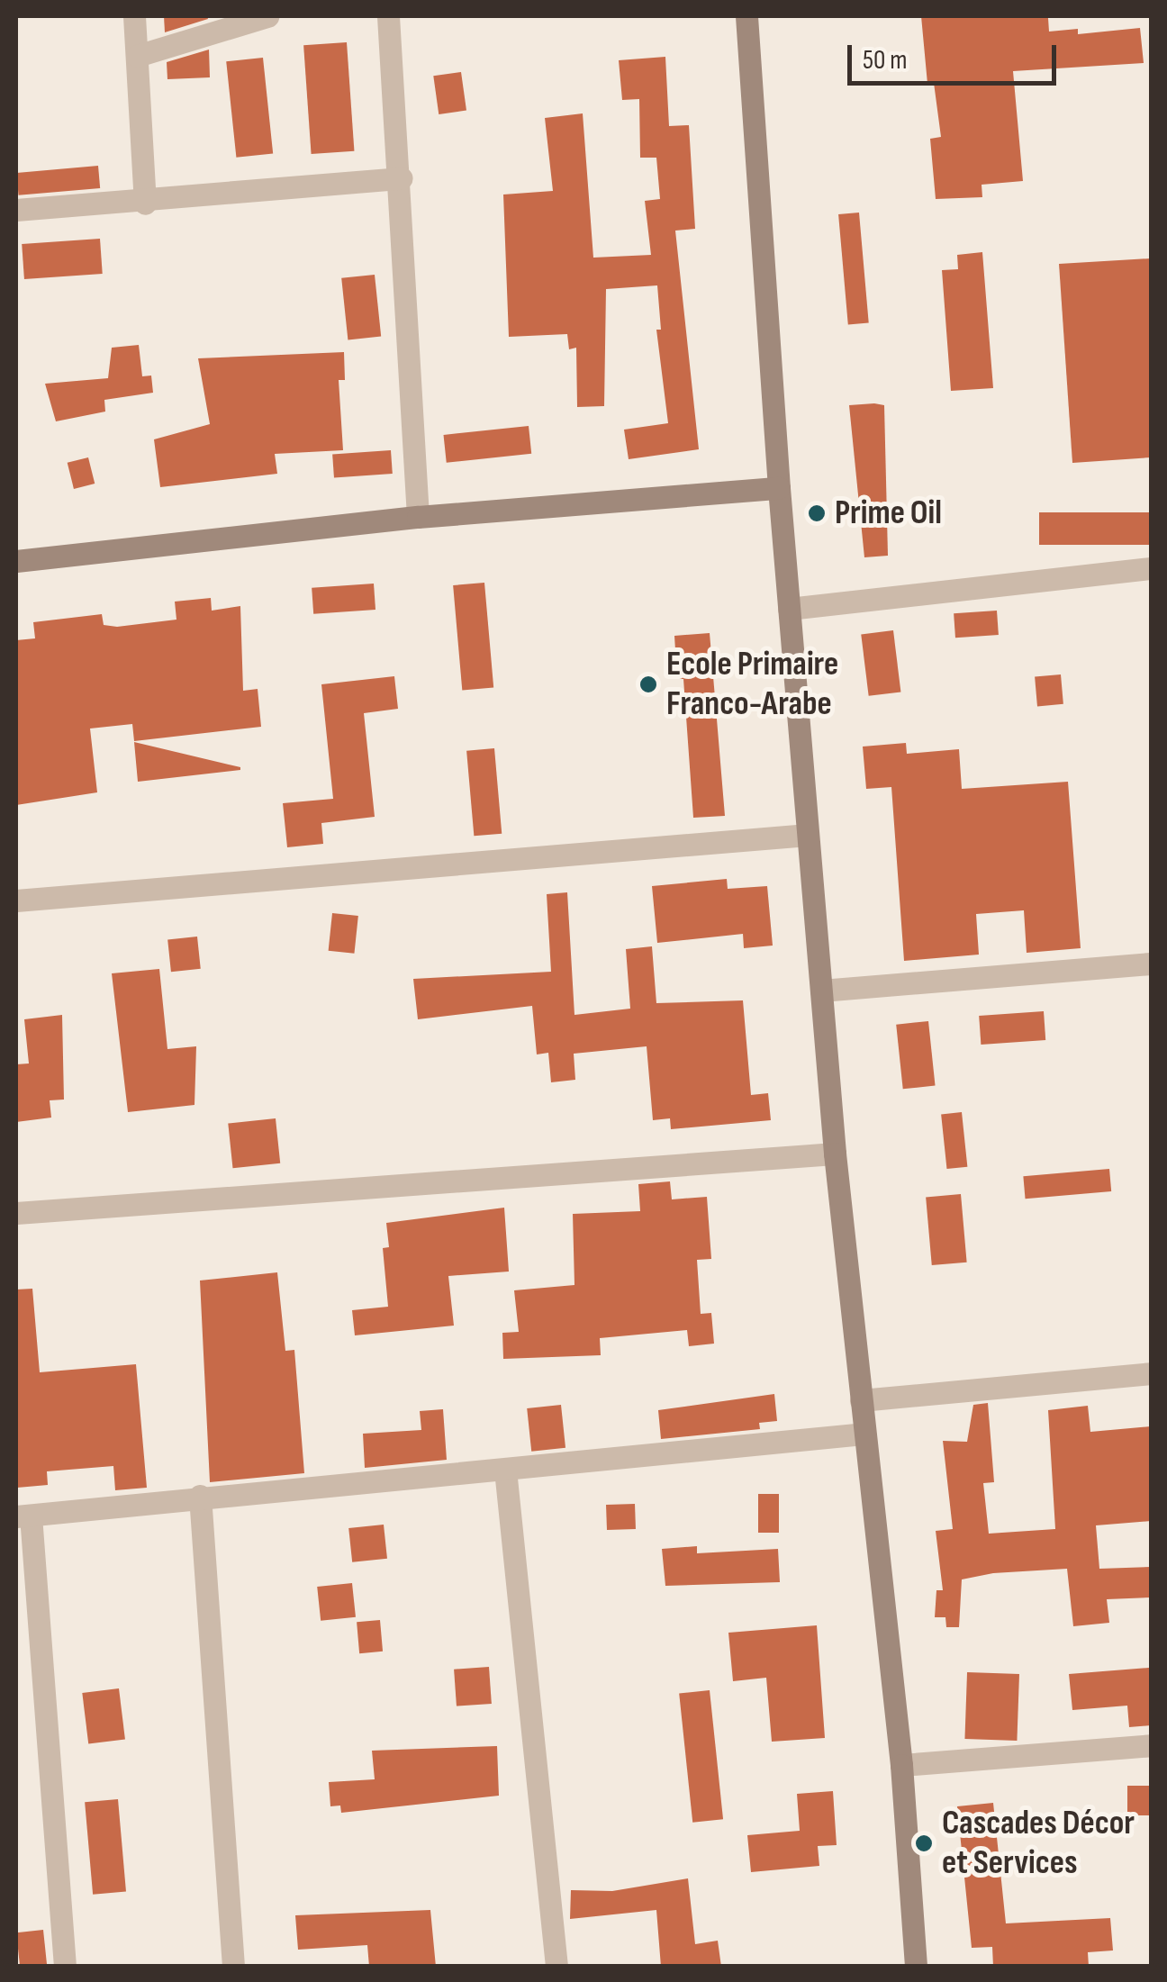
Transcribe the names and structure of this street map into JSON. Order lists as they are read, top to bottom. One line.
{"places":["Prime Oil","Ecole Primaire Franco-Arabe","Cascades Décor et Services"],"scale_bar":"50 m"}
